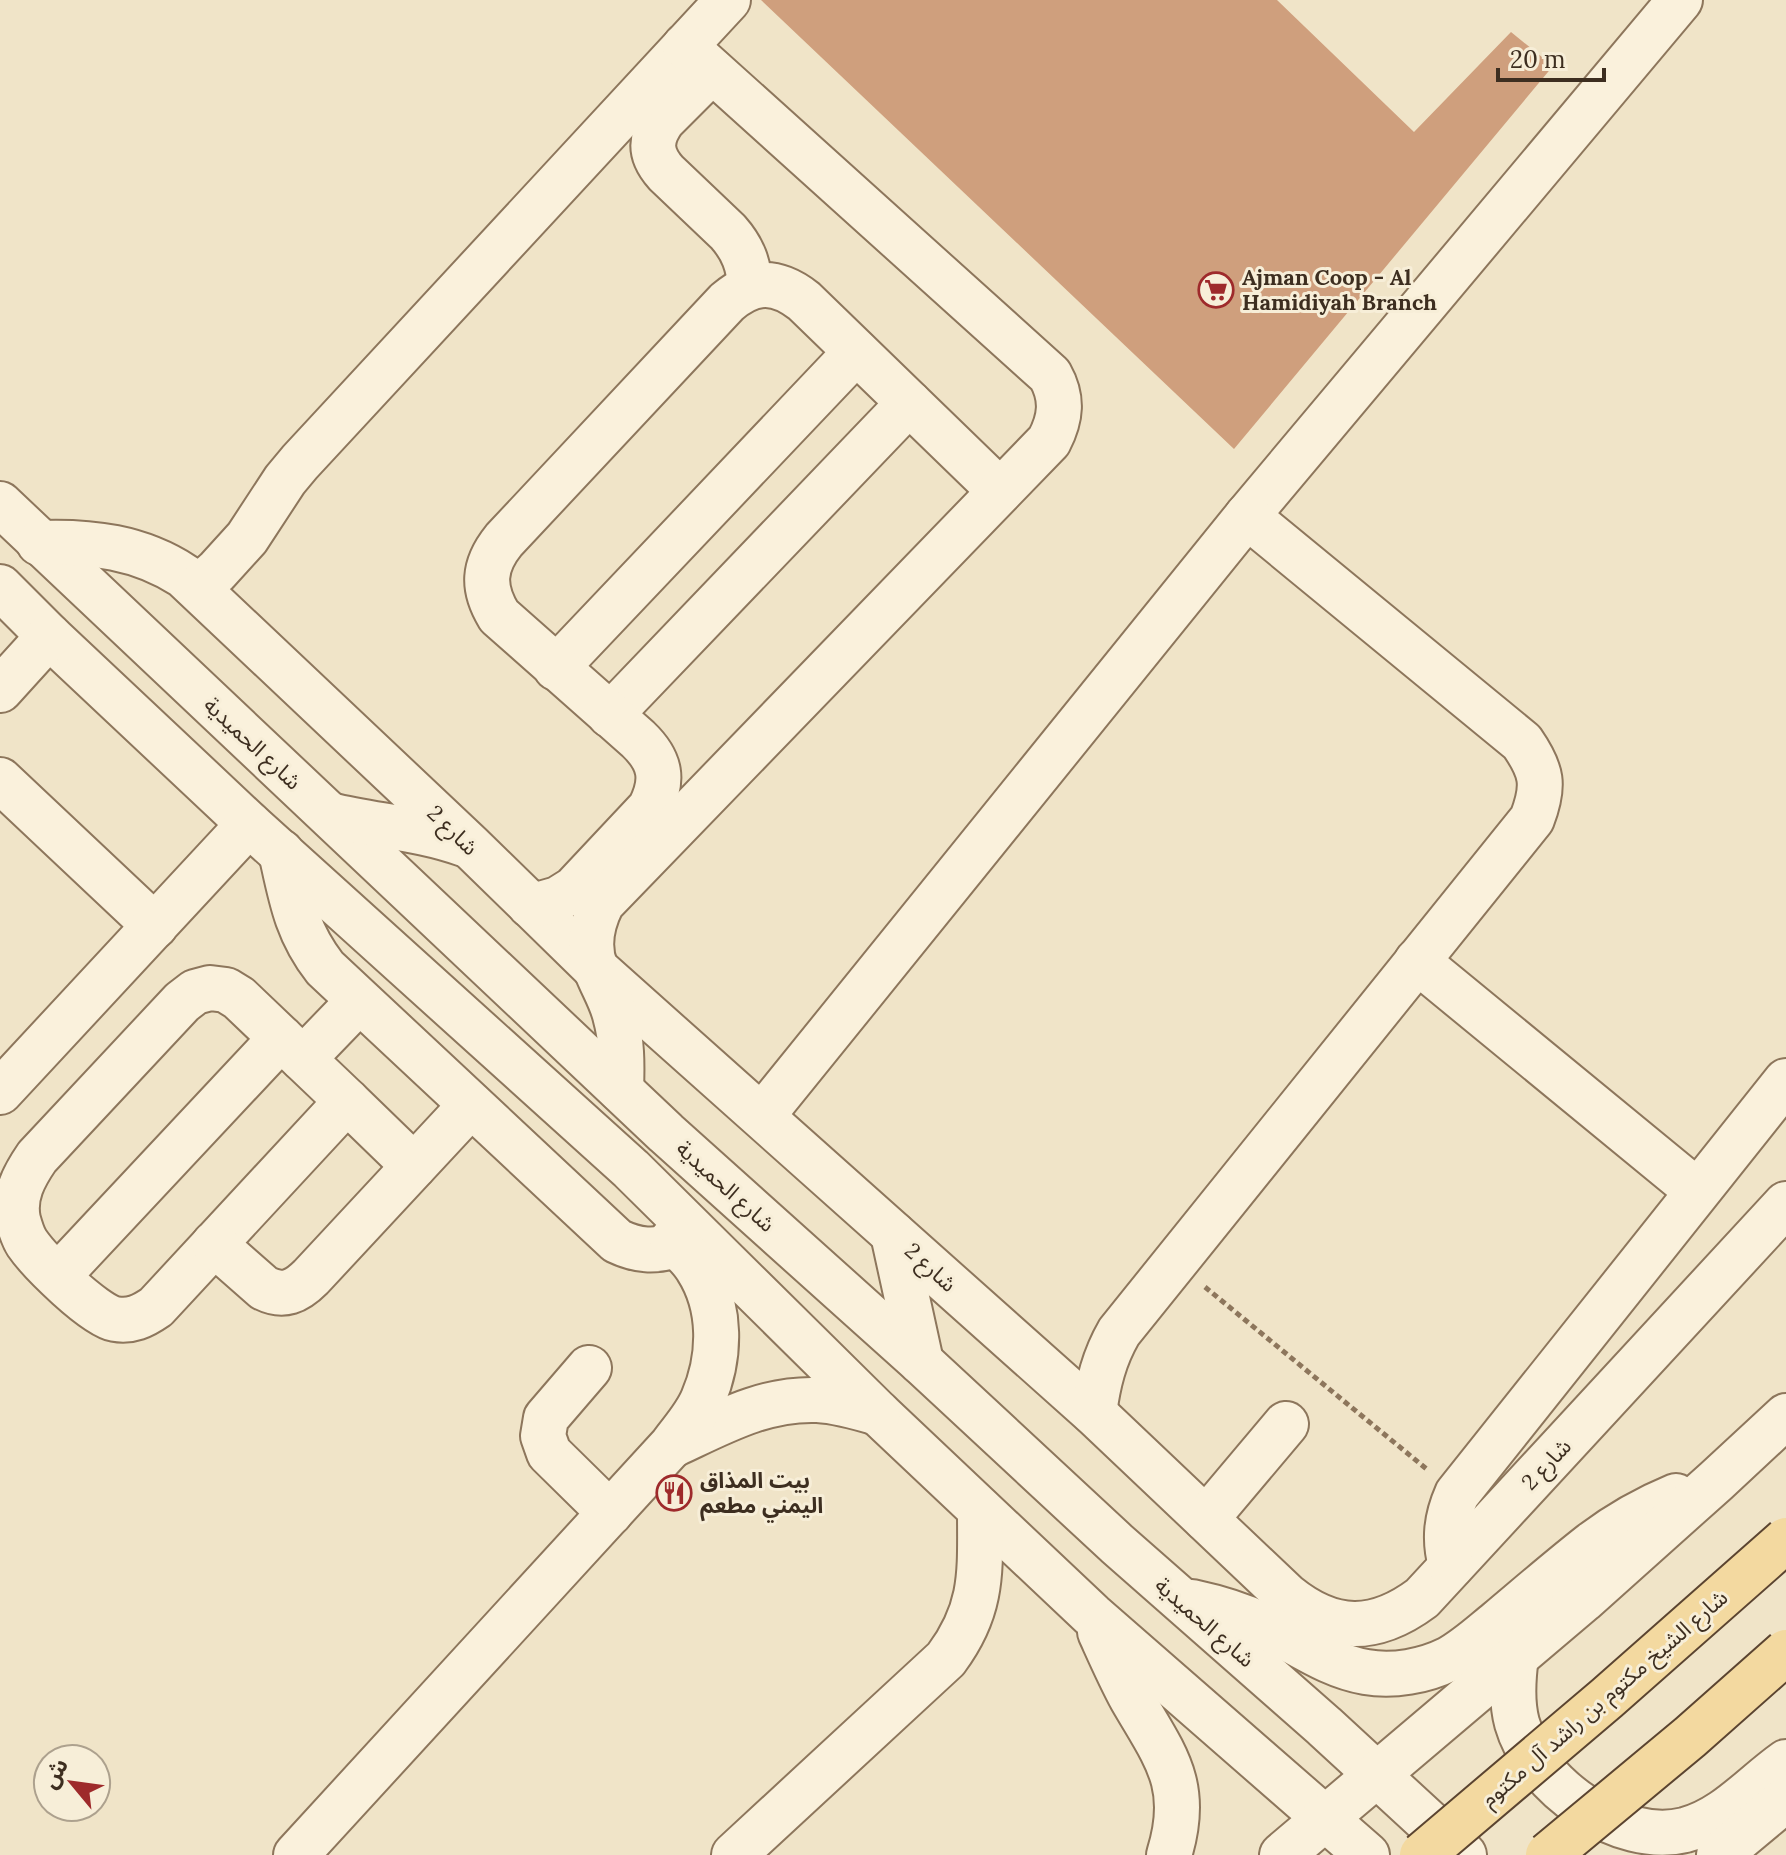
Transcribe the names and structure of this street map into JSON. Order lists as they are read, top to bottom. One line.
{"streets":{"main road":["شارع الشيخ مكتوم بن راشد آل مكتوم"],"street":["شارع الحميدية","شارع 2"]},"crossings":[["شارع الحميدية","شارع 2"]],"places":{"supermarket":["Ajman Coop - Al Hamidiyah Branch"],"restaurant":["بيت المذاق اليمني مطعم"]},"scale_bar":"20 m","north":"top left"}
